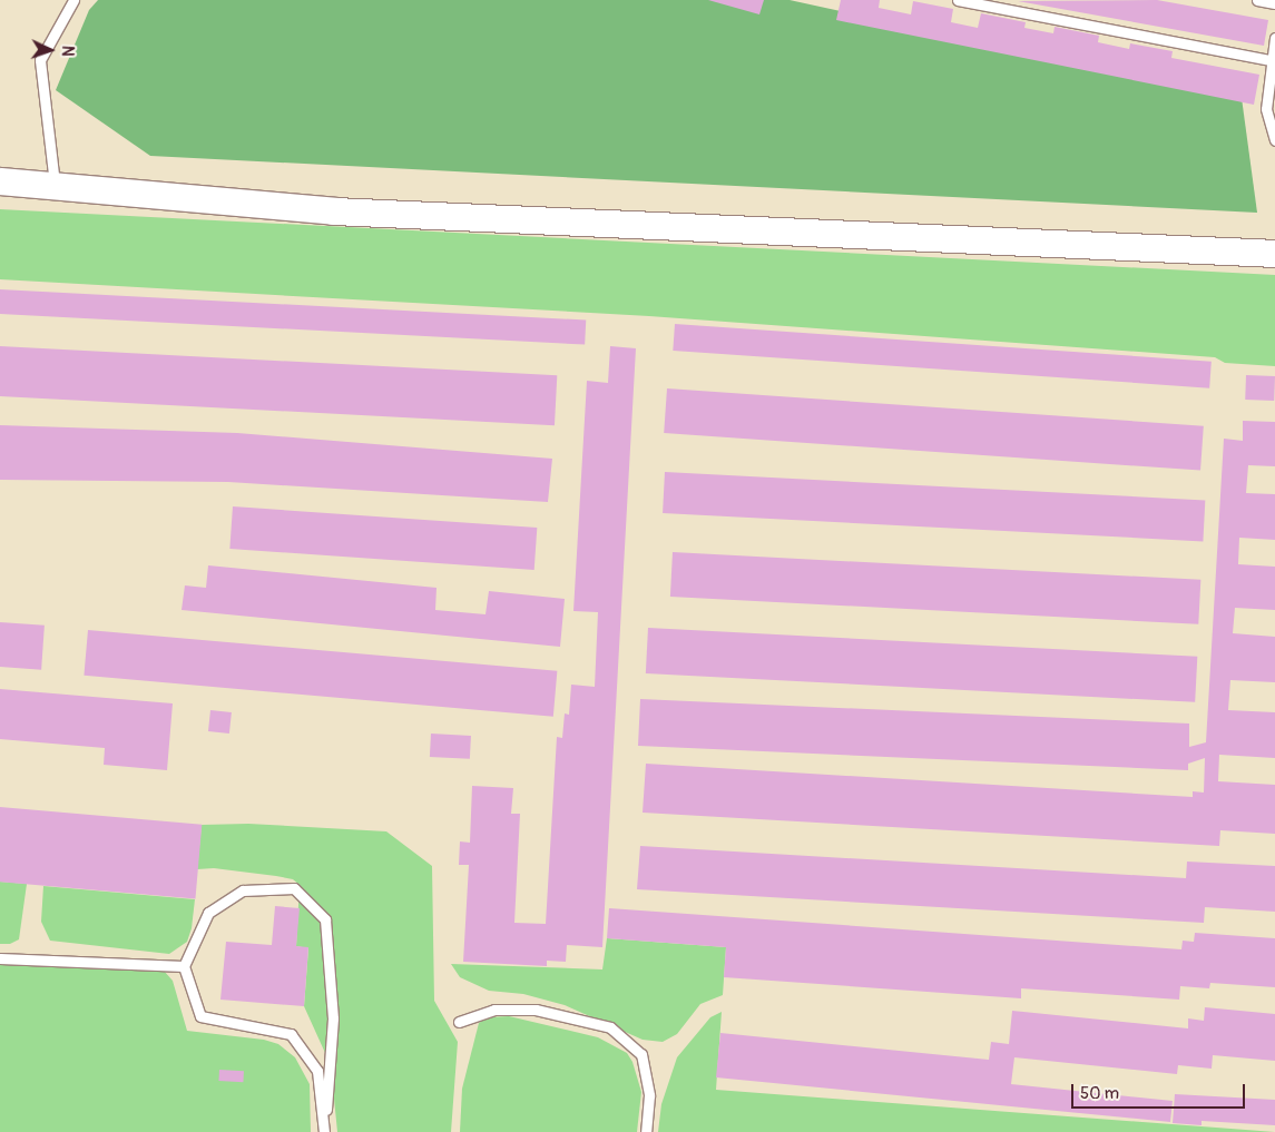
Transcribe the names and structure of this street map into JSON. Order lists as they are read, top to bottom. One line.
{"scale_bar":"50 m","north":"right"}
